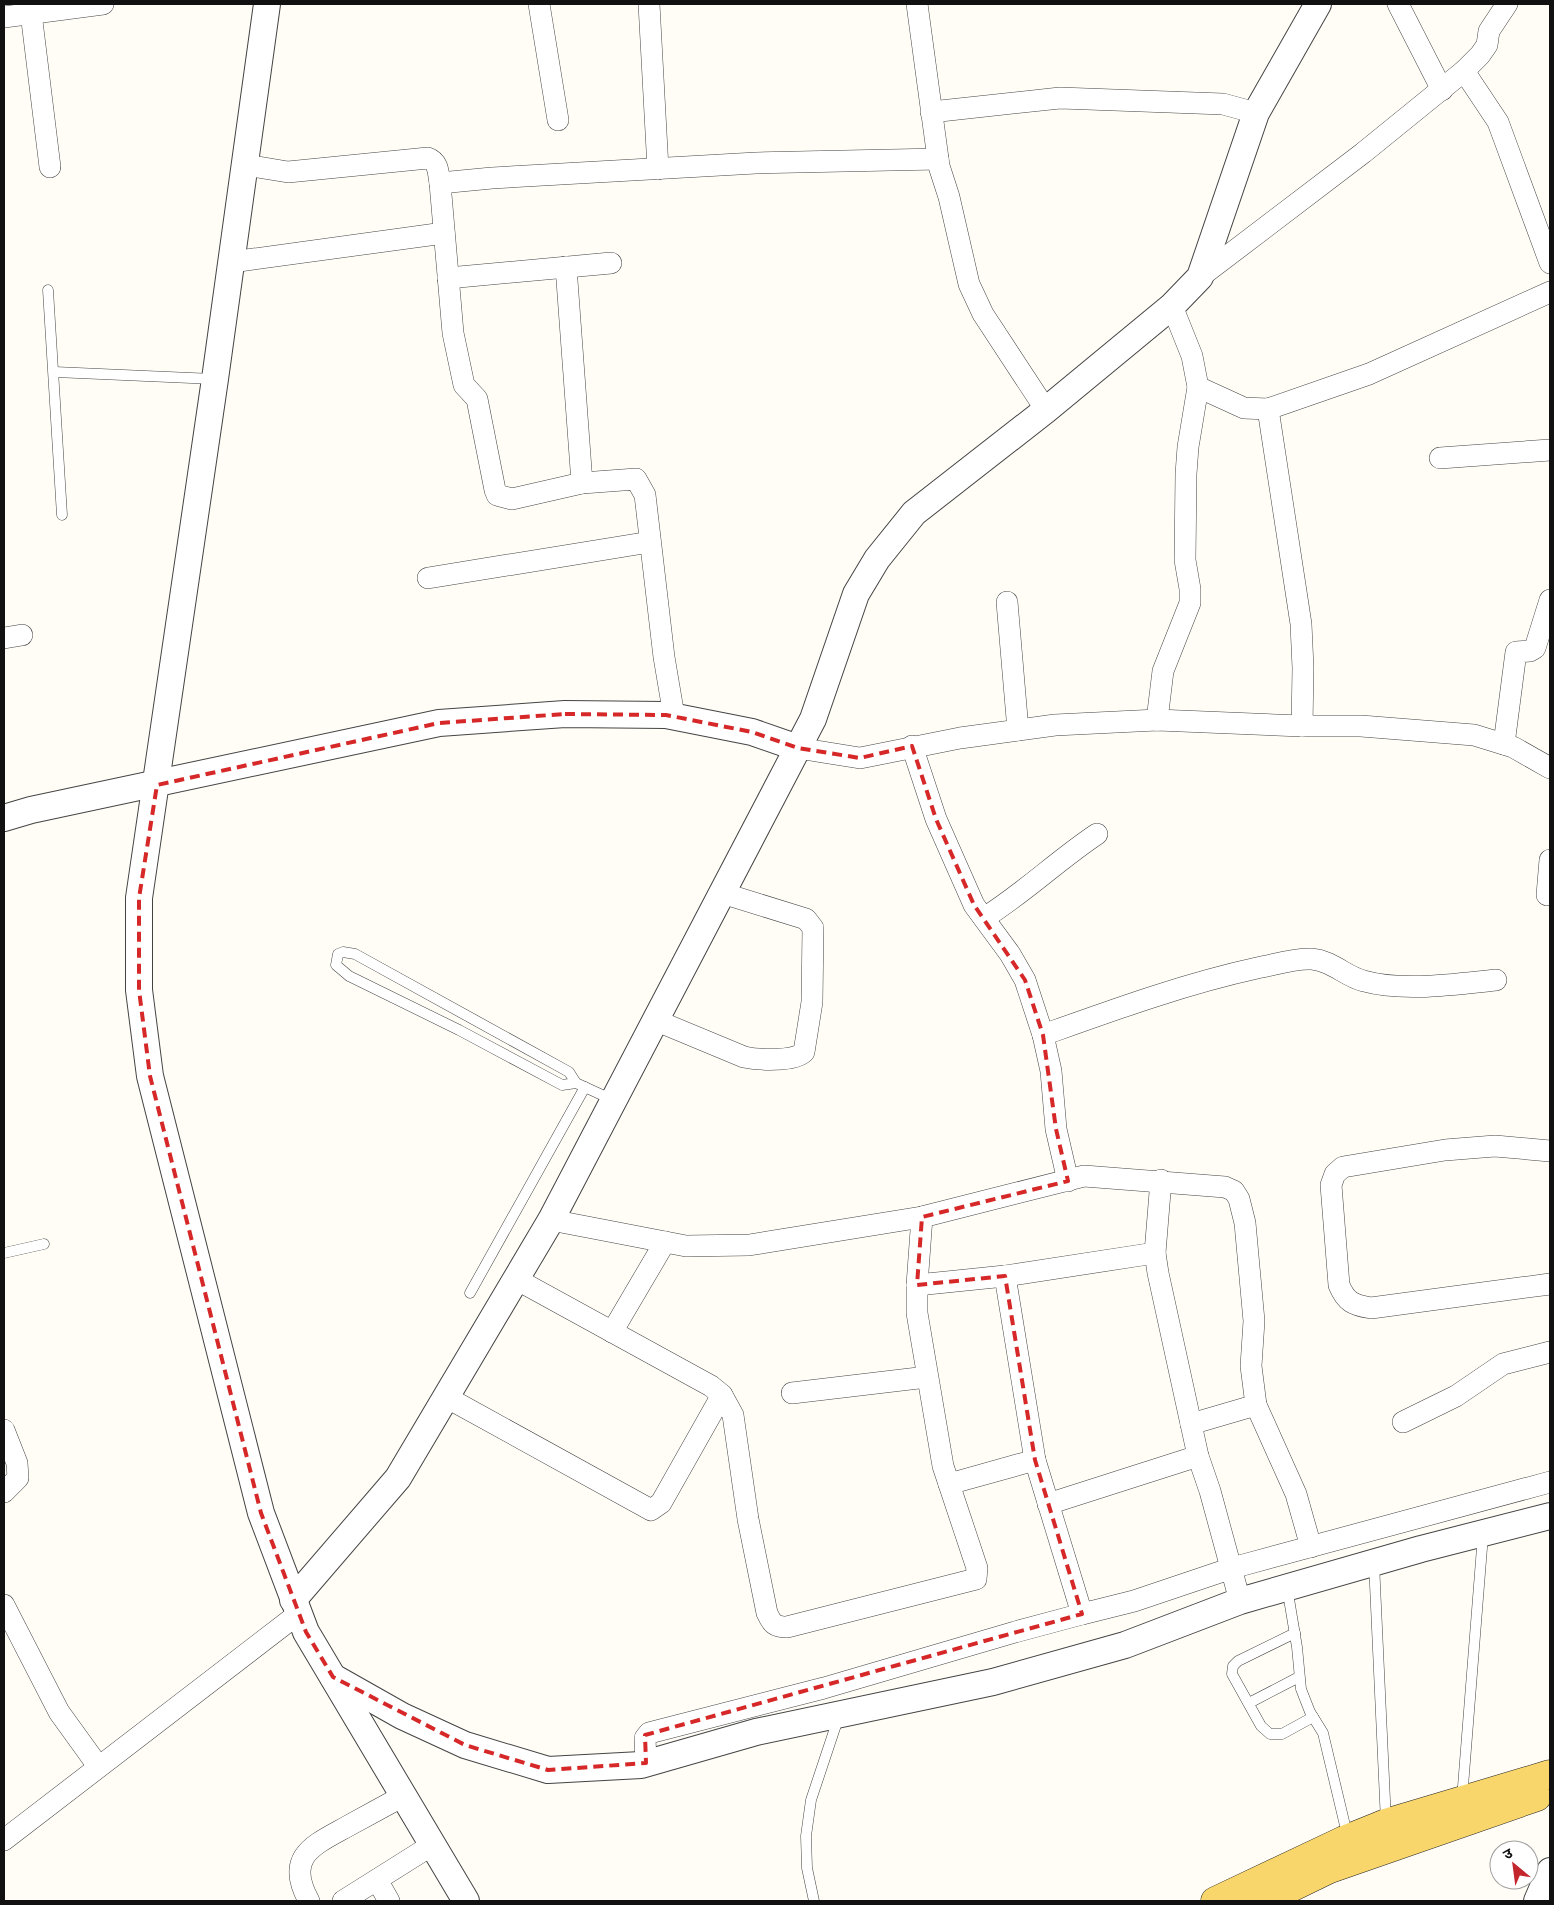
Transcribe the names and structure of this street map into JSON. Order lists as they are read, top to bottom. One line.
{"north":"top left"}
